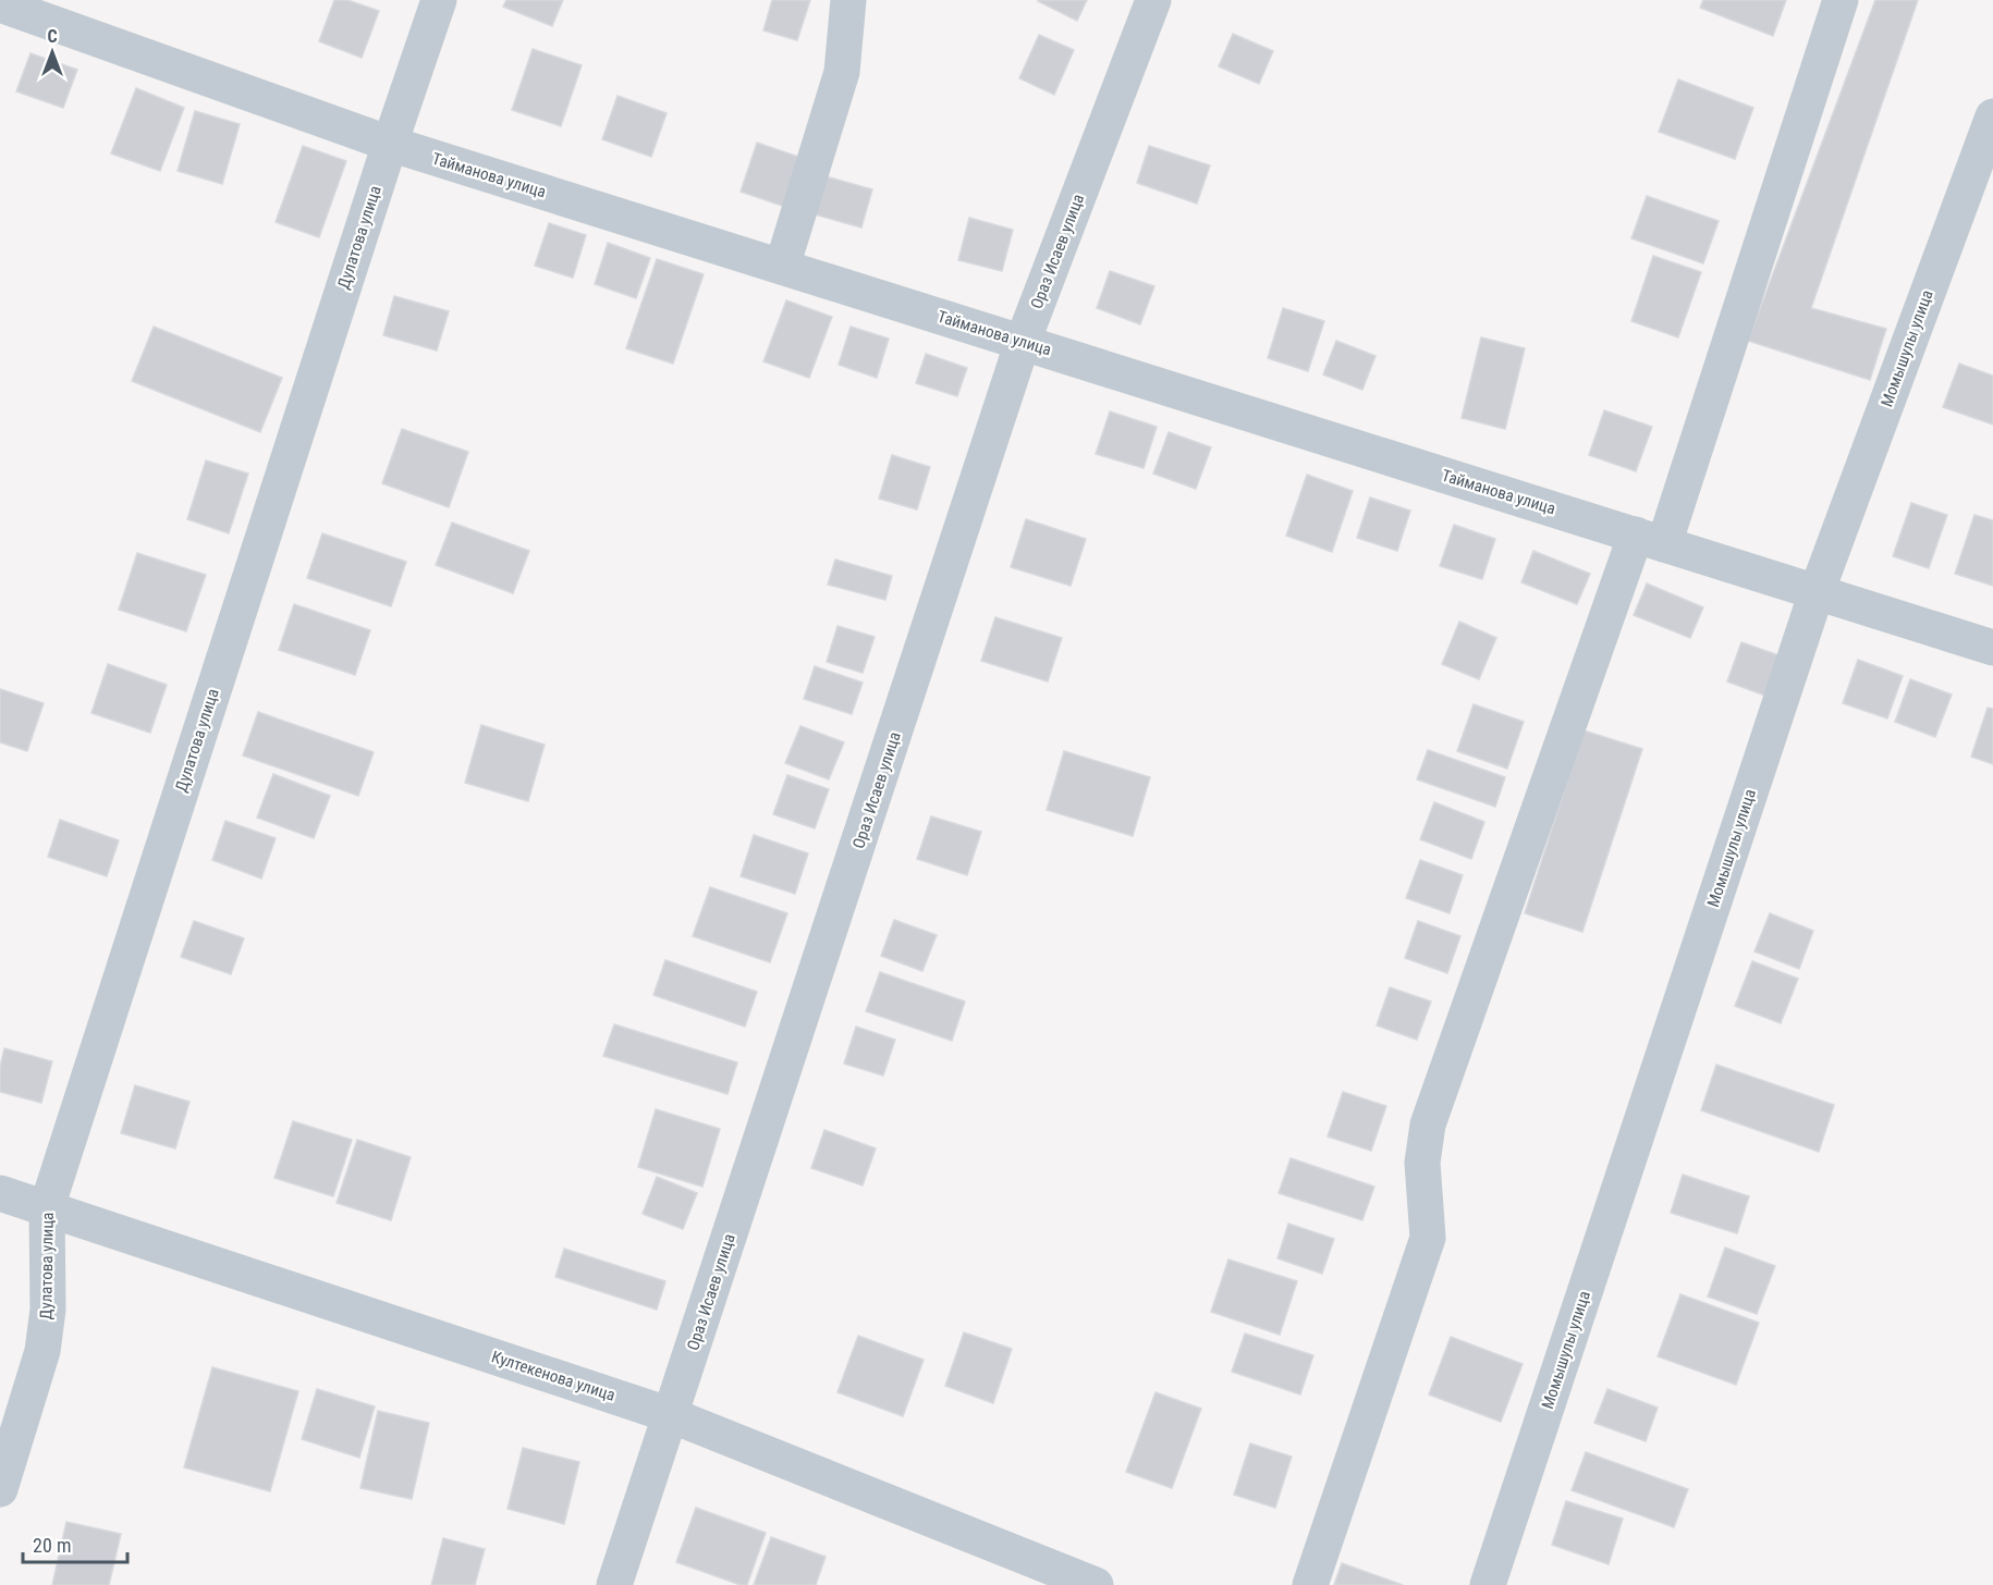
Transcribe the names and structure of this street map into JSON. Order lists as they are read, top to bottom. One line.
{"streets":{"street":["Тайманова улица","Дулатова улица","Ораз Исаев улица","Момышулы улица","Култекенова улица"]},"crossings":[["Тайманова улица","Дулатова улица"],["Тайманова улица","Ораз Исаев улица"],["Тайманова улица","Момышулы улица"],["Дулатова улица","Култекенова улица"],["Ораз Исаев улица","Култекенова улица"]],"scale_bar":"20 m","north":"top"}
